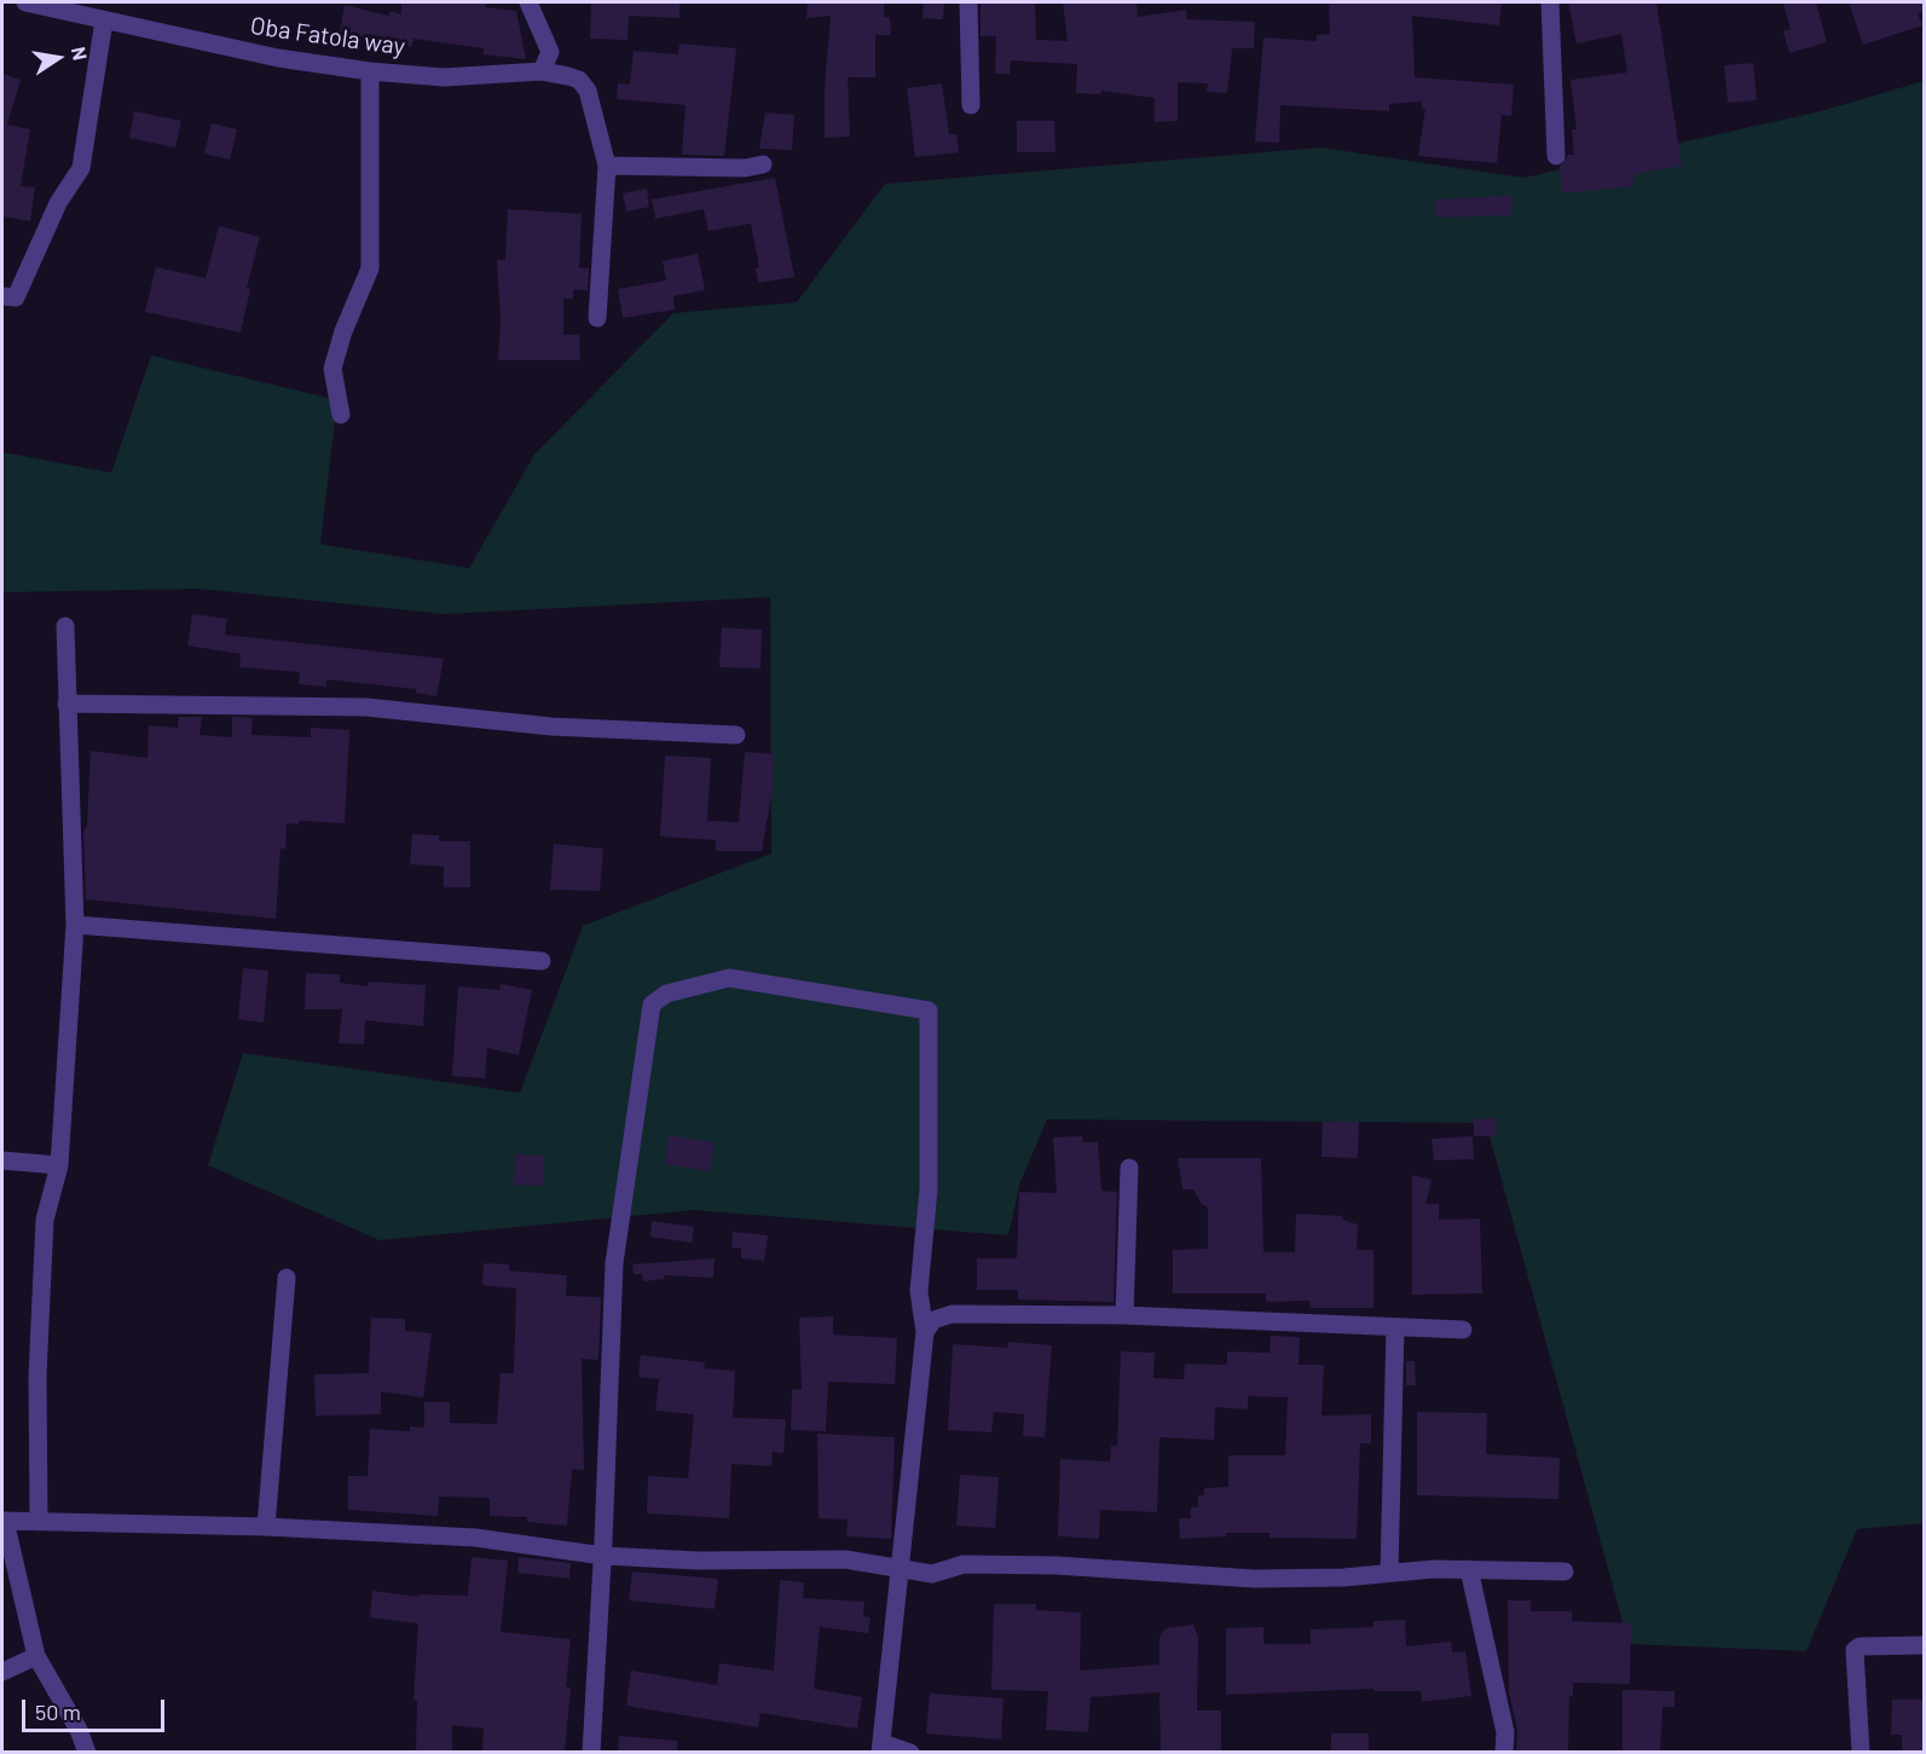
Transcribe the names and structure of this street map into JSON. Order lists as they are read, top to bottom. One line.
{"streets":{"street":["Oba Fatola way"]},"scale_bar":"50 m","north":"right"}
